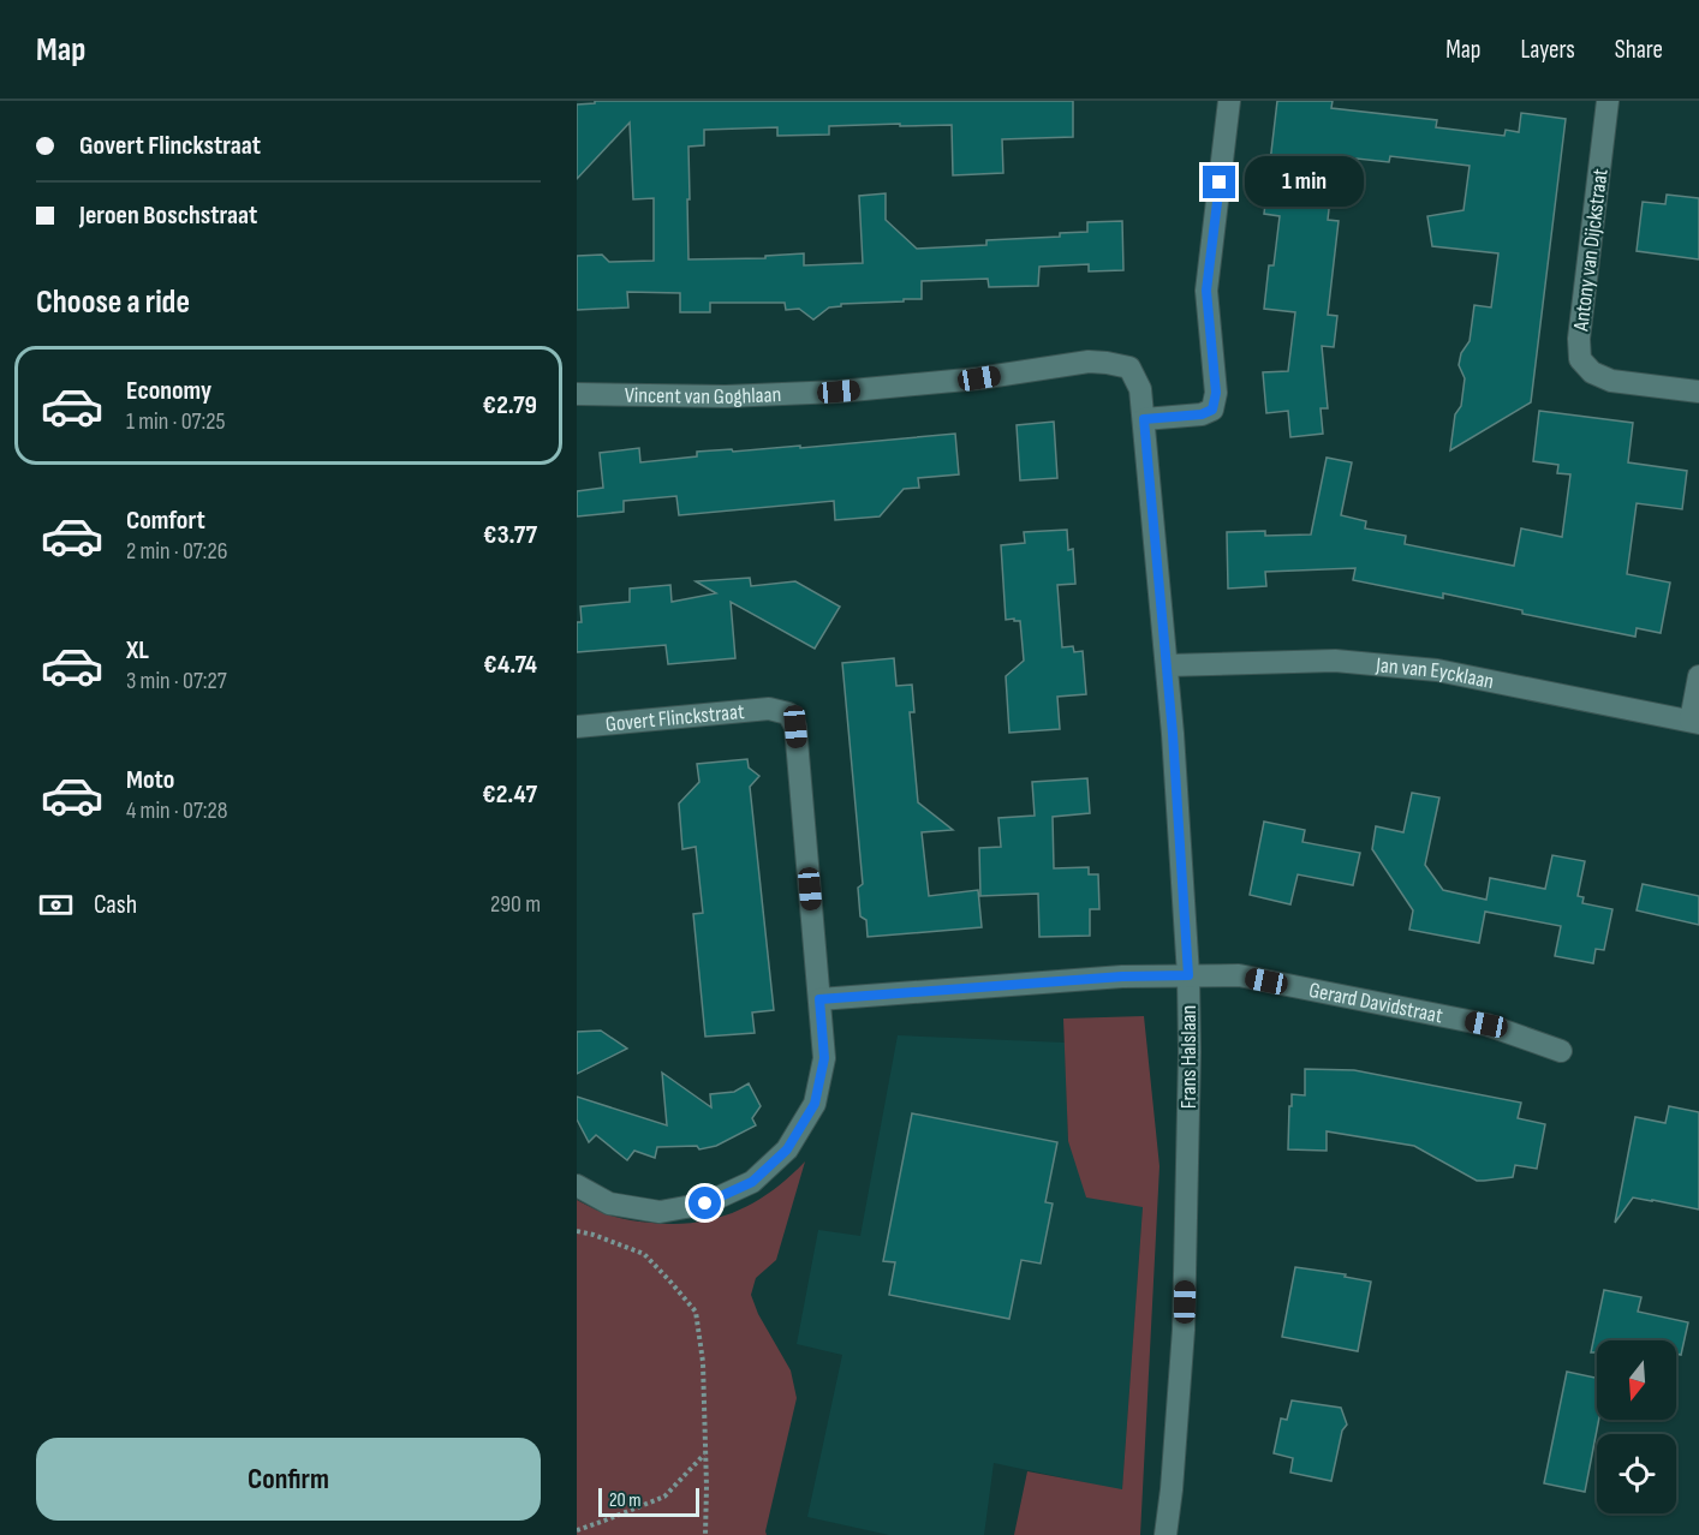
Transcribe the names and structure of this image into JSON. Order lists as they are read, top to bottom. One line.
{"streets":{"street":["Antony van Dijckstraat","Vincent van Goghlaan","Jan van Eycklaan","Govert Flinckstraat","Gerard Davidstraat","Frans Halslaan"]},"crossings":[["Vincent van Goghlaan","Frans Halslaan"],["Jan van Eycklaan","Frans Halslaan"],["Gerard Davidstraat","Frans Halslaan"]],"scale_bar":"20 m","north":"bottom","page":{"header":"Map","nav":["Map","Layers","Share"],"banner":["Govert Flinckstraat","Jeroen Boschstraat"],"bubble":"1 min","heading":"Choose a ride","list":[{"name":"Economy","note":"1 min · 07:25","value":"€2.79"},{"name":"Comfort","note":"2 min · 07:26","value":"€3.77"},{"name":"XL","note":"3 min · 07:27","value":"€4.74"},{"name":"Moto","note":"4 min · 07:28","value":"€2.47"}],"pay":["Cash","290 m"],"buttons":"Confirm","scale":"20 m"}}
